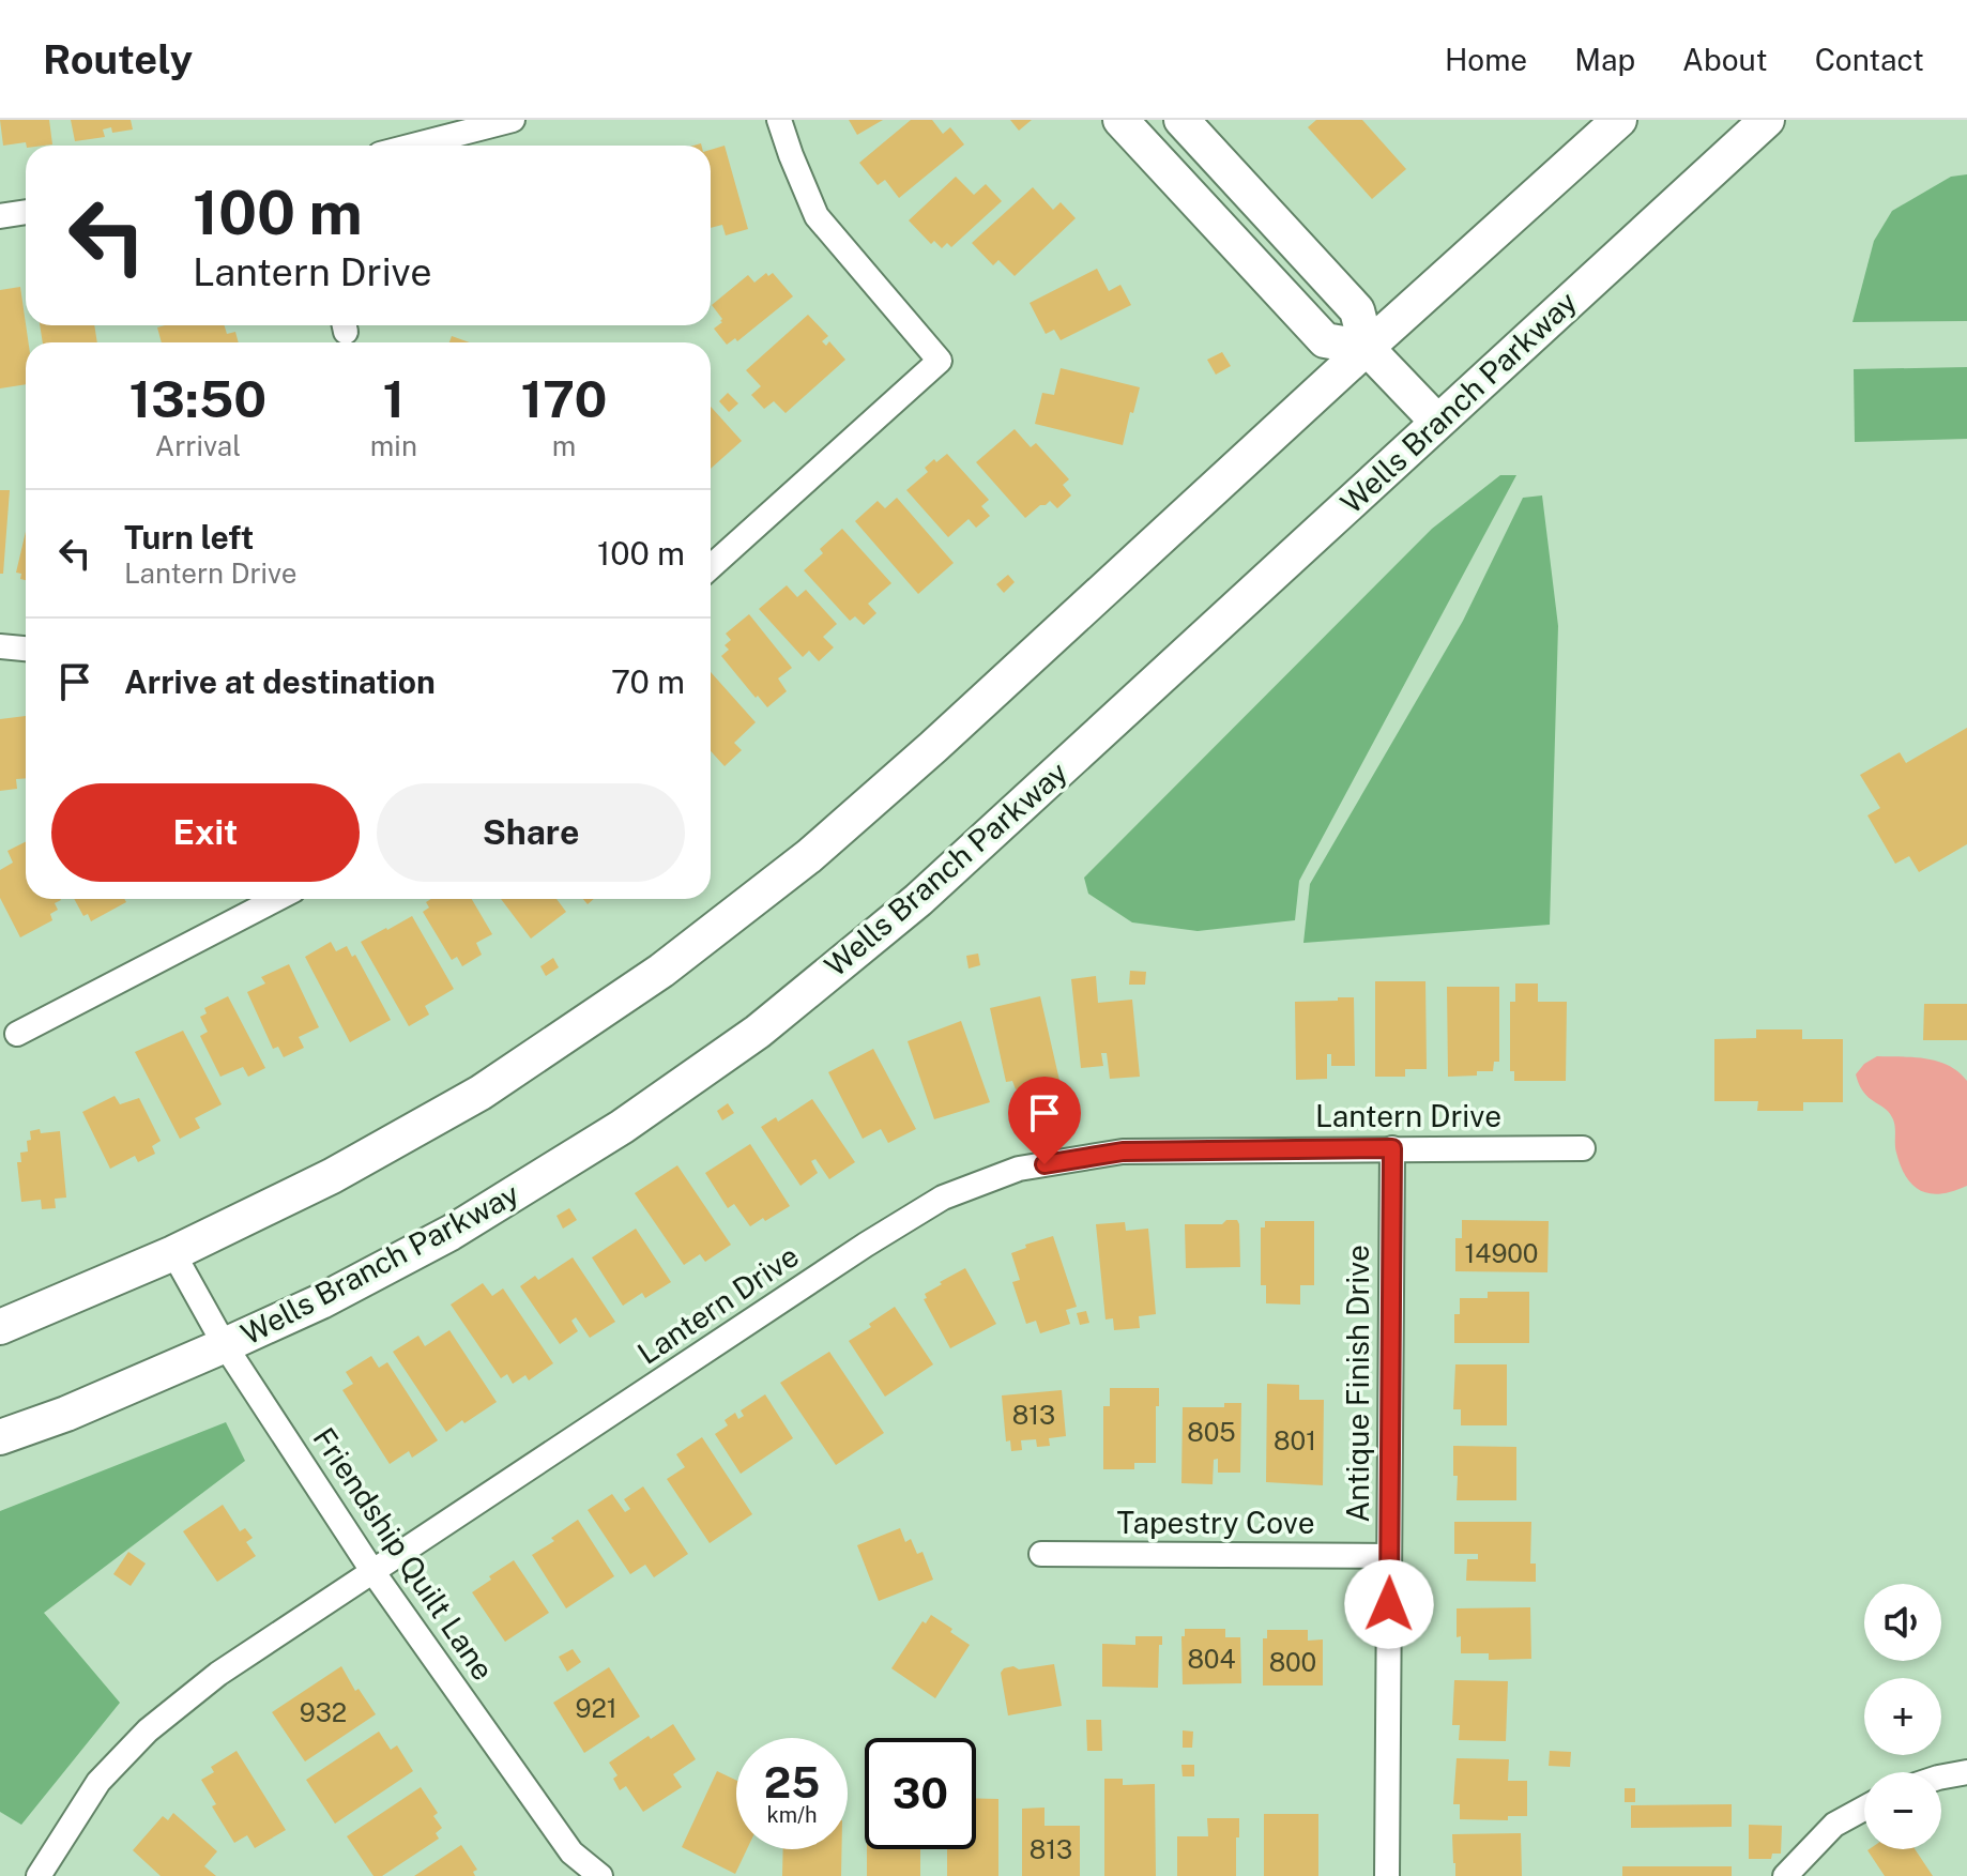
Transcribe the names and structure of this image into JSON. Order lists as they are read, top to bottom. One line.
{"streets":{"main road":["Wells Branch Parkway"],"street":["Lantern Drive","Antique Finish Drive","Tapestry Cove","Friendship Quilt Lane"]},"crossings":[["Wells Branch Parkway","Friendship Quilt Lane"],["Lantern Drive","Antique Finish Drive"],["Lantern Drive","Friendship Quilt Lane"],["Antique Finish Drive","Tapestry Cove"]],"house_numbers":["14900","813","805","801","804","800","921","932","813"],"page":{"header":"Routely","nav":["Home","Map","About","Contact"],"turn":["100 m","Lantern Drive"],"eta":["13:50","Arrival","1","min","170","m"],"list":[{"name":"Turn left","note":"Lantern Drive","value":"100 m"},{"name":"Arrive at destination","value":"70 m"}],"buttons":["Exit","Share"],"map_buttons":["+","−"],"speed":"25 km/h","limit":"30"}}
